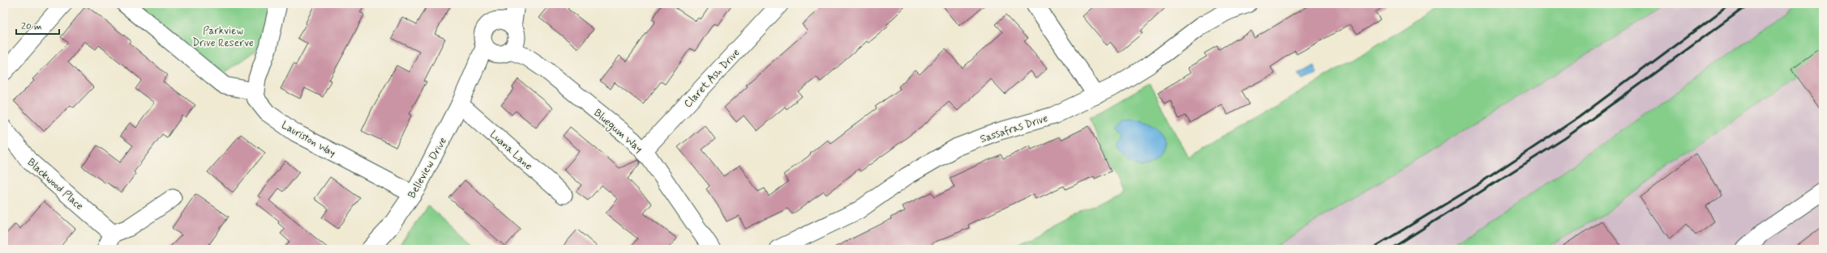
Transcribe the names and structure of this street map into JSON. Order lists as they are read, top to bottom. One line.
{"streets":{"street":["Claret Ash Drive","Sassafras Drive","Bluegum Way","Lauriston Way","Luana Lane","Belleview Drive","Blackwood Place"]},"crossings":[["Claret Ash Drive","Bluegum Way"],["Bluegum Way","Belleview Drive"],["Lauriston Way","Belleview Drive"],["Luana Lane","Belleview Drive"]],"parks":["Parkview Drive Reserve"],"scale_bar":"20 m"}
